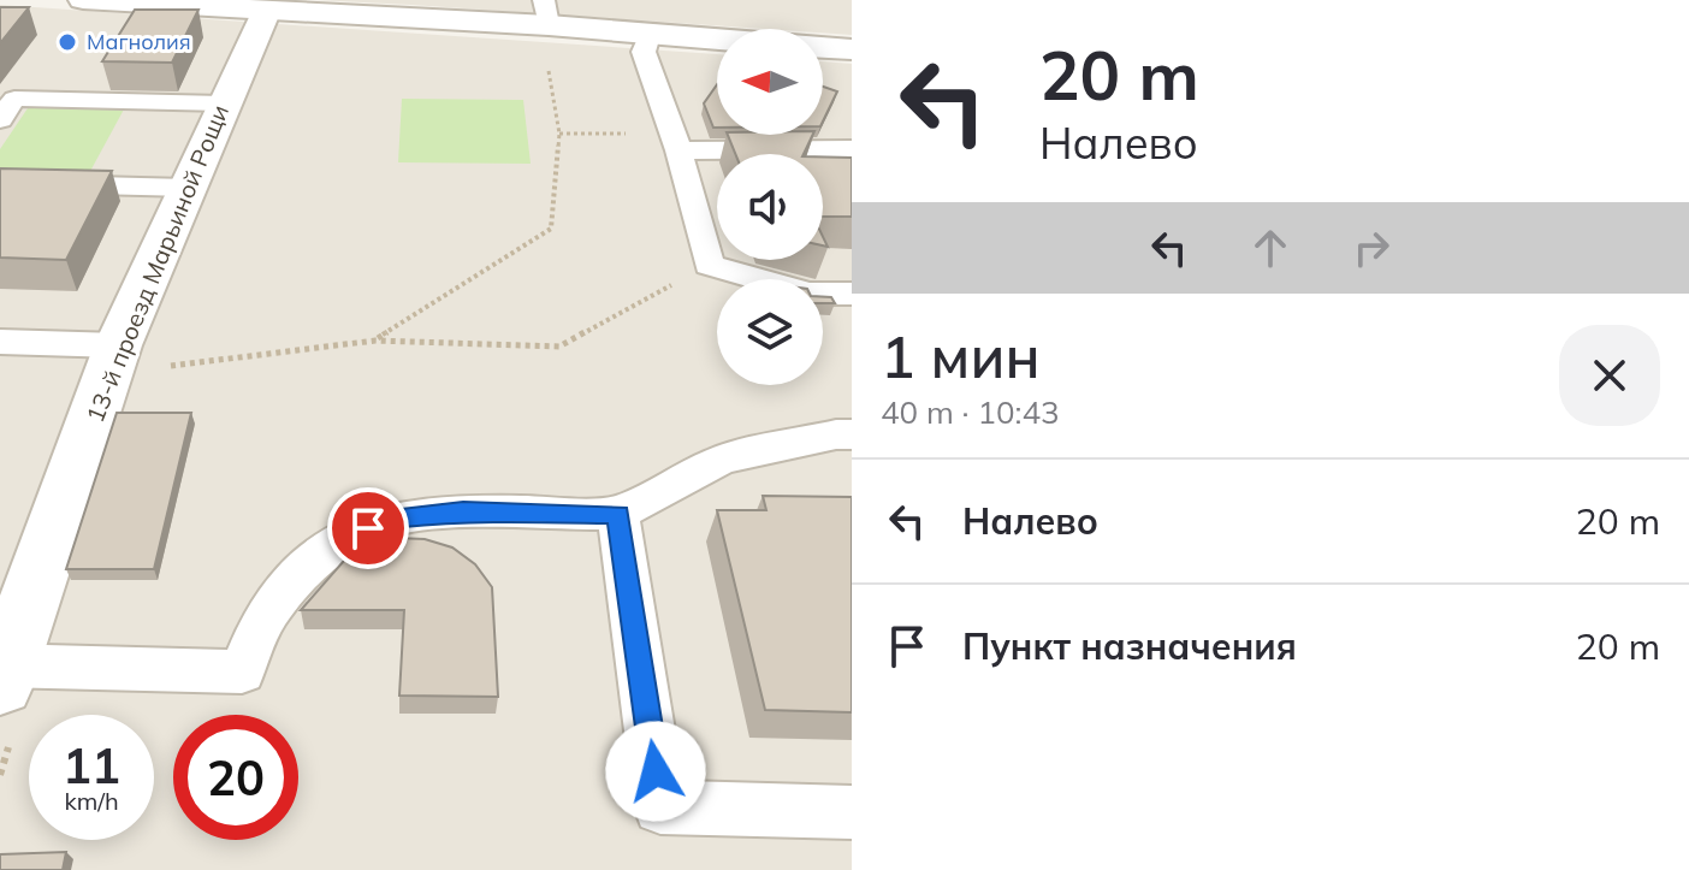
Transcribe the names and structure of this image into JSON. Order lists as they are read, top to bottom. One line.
{"streets":{"street":["13-й проезд Марьиной Рощи"]},"places":["Магнолия"],"north":"left","page":{"turn":["20 m","Налево"],"heading":["1 мин","40 m · 10:43"],"list":[{"name":"Налево","value":"20 m"},{"name":"Пункт назначения","value":"20 m"}],"speed":"11 km/h","limit":"20"}}
